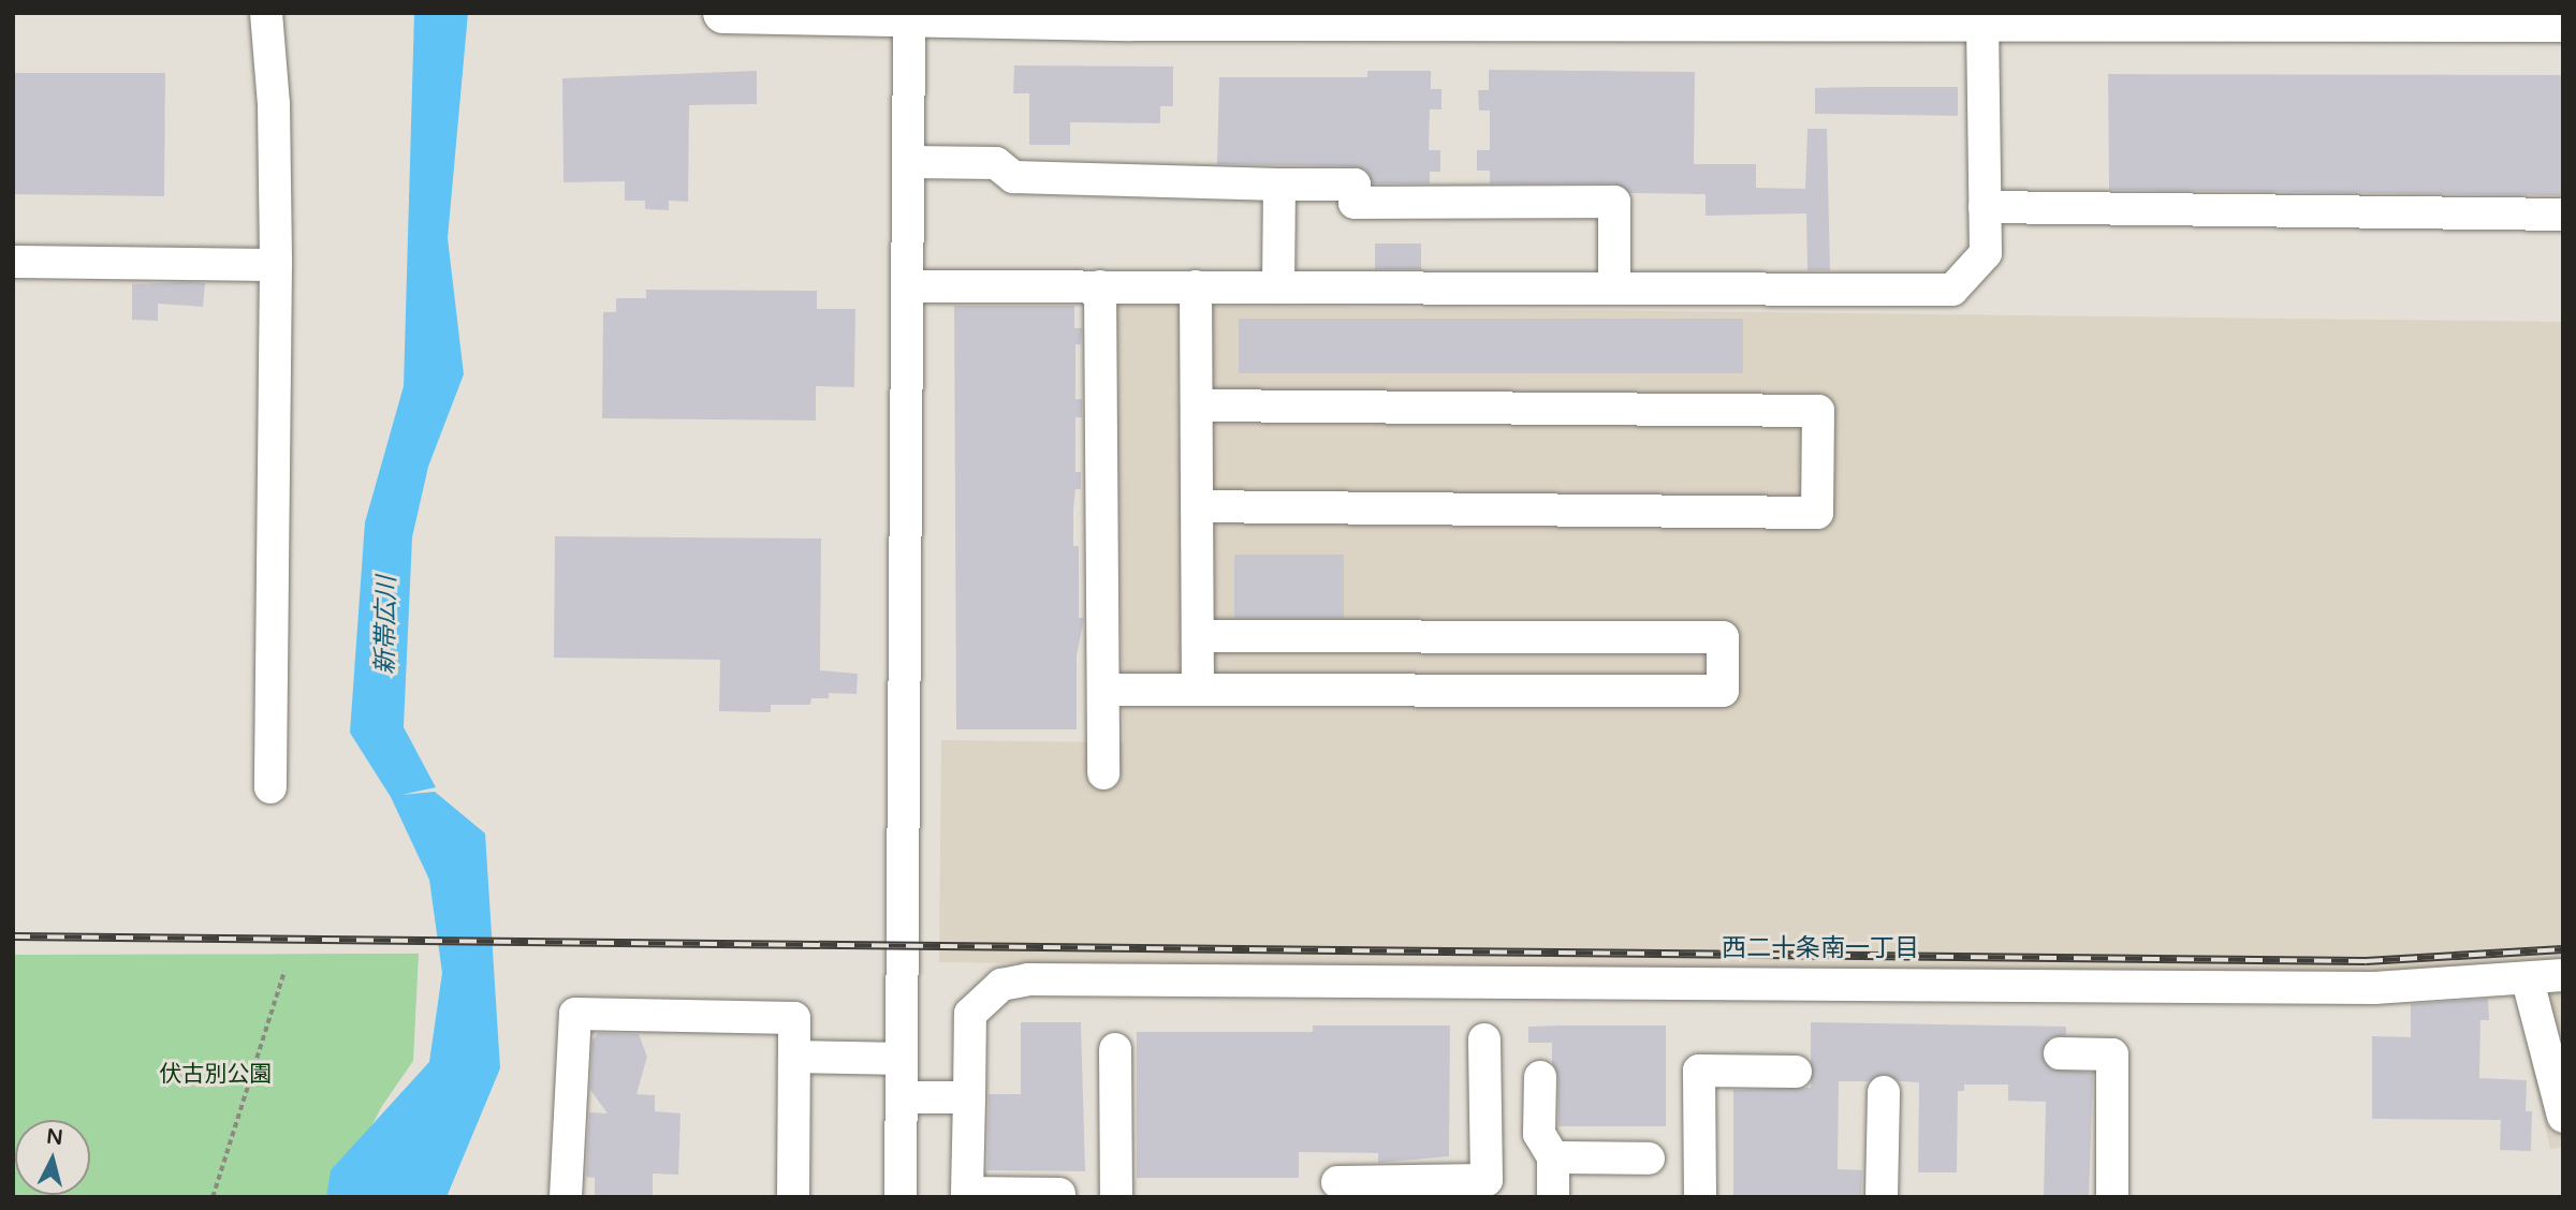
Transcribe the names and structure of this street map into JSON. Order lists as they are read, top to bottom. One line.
{"districts":["西二十条南一丁目"],"water":["新帯広川"],"parks":["伏古別公園"],"north":"top"}
